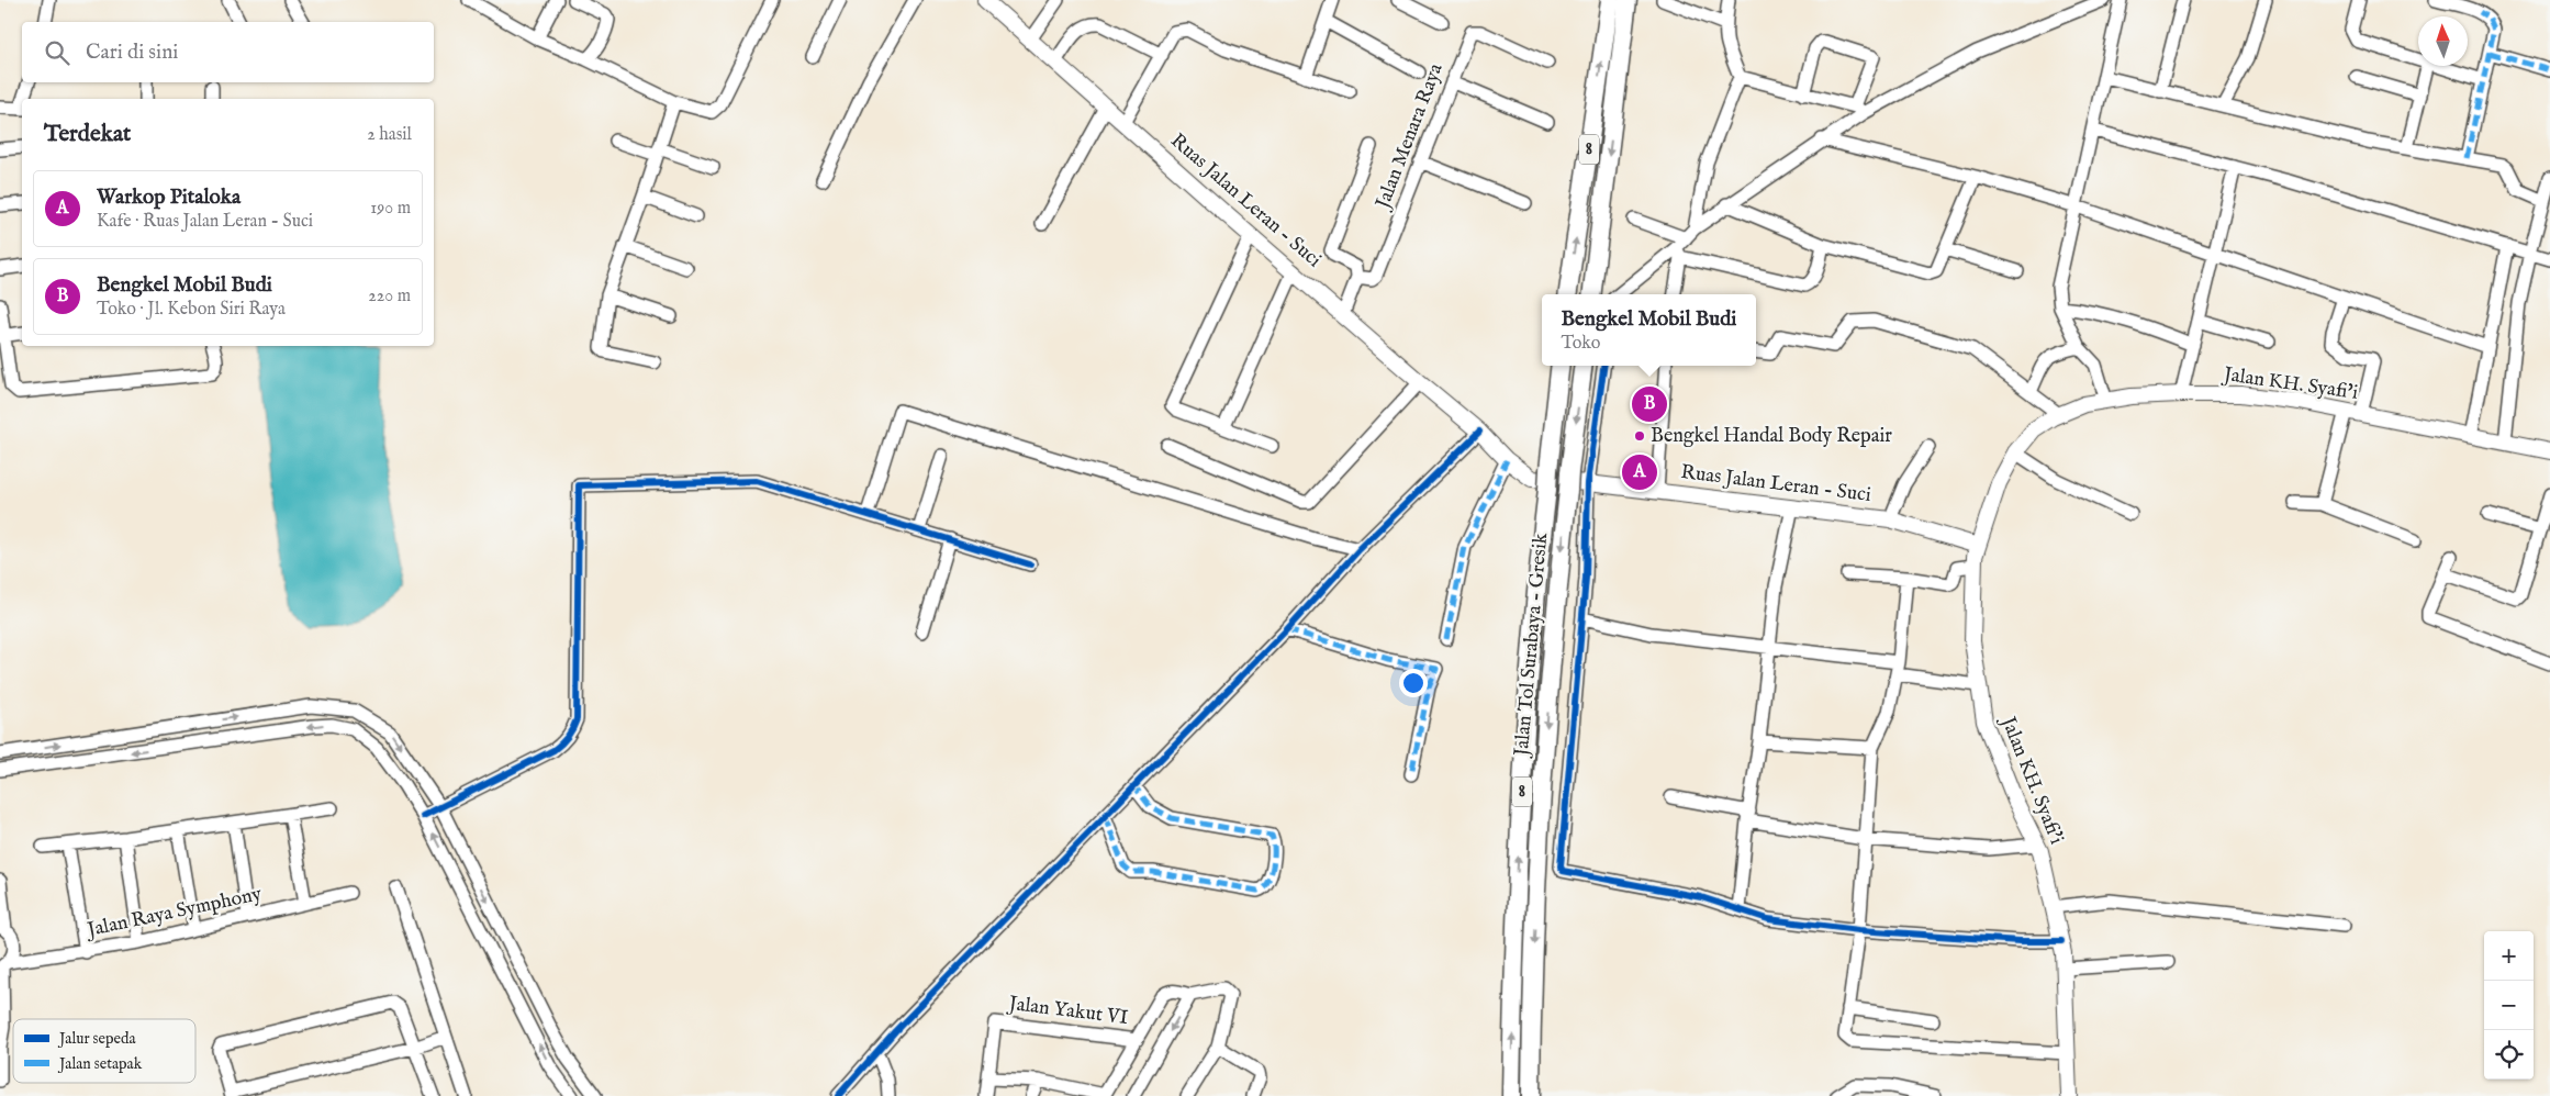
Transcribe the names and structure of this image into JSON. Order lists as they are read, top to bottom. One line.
{"streets":{"highway":["8","Jalan Tol Surabaya - Gresik"],"main road":["Ruas Jalan Leran - Suci","Jalan KH. Syafi'i"],"street":["Jalan Menara Raya","Jalan Raya Symphony","Jalan Yakut VI"]},"crossings":[["Ruas Jalan Leran - Suci","Jalan KH. Syafi'i"]],"places":["Bengkel Handal Body Repair"],"legend":["Jalur sepeda","Jalan setapak"],"north":"top","page":{"search":"Cari di sini","heading":["Terdekat","2 hasil"],"list":[{"mark":"A","name":"Warkop Pitaloka","note":"Kafe · Ruas Jalan Leran - Suci","value":"190 m"},{"mark":"B","name":"Bengkel Mobil Budi","note":"Toko · Jl. Kebon Siri Raya","value":"220 m"}],"popup":["Bengkel Mobil Budi","Toko"],"pins":["B","A"],"map_buttons":["+","−"]}}
